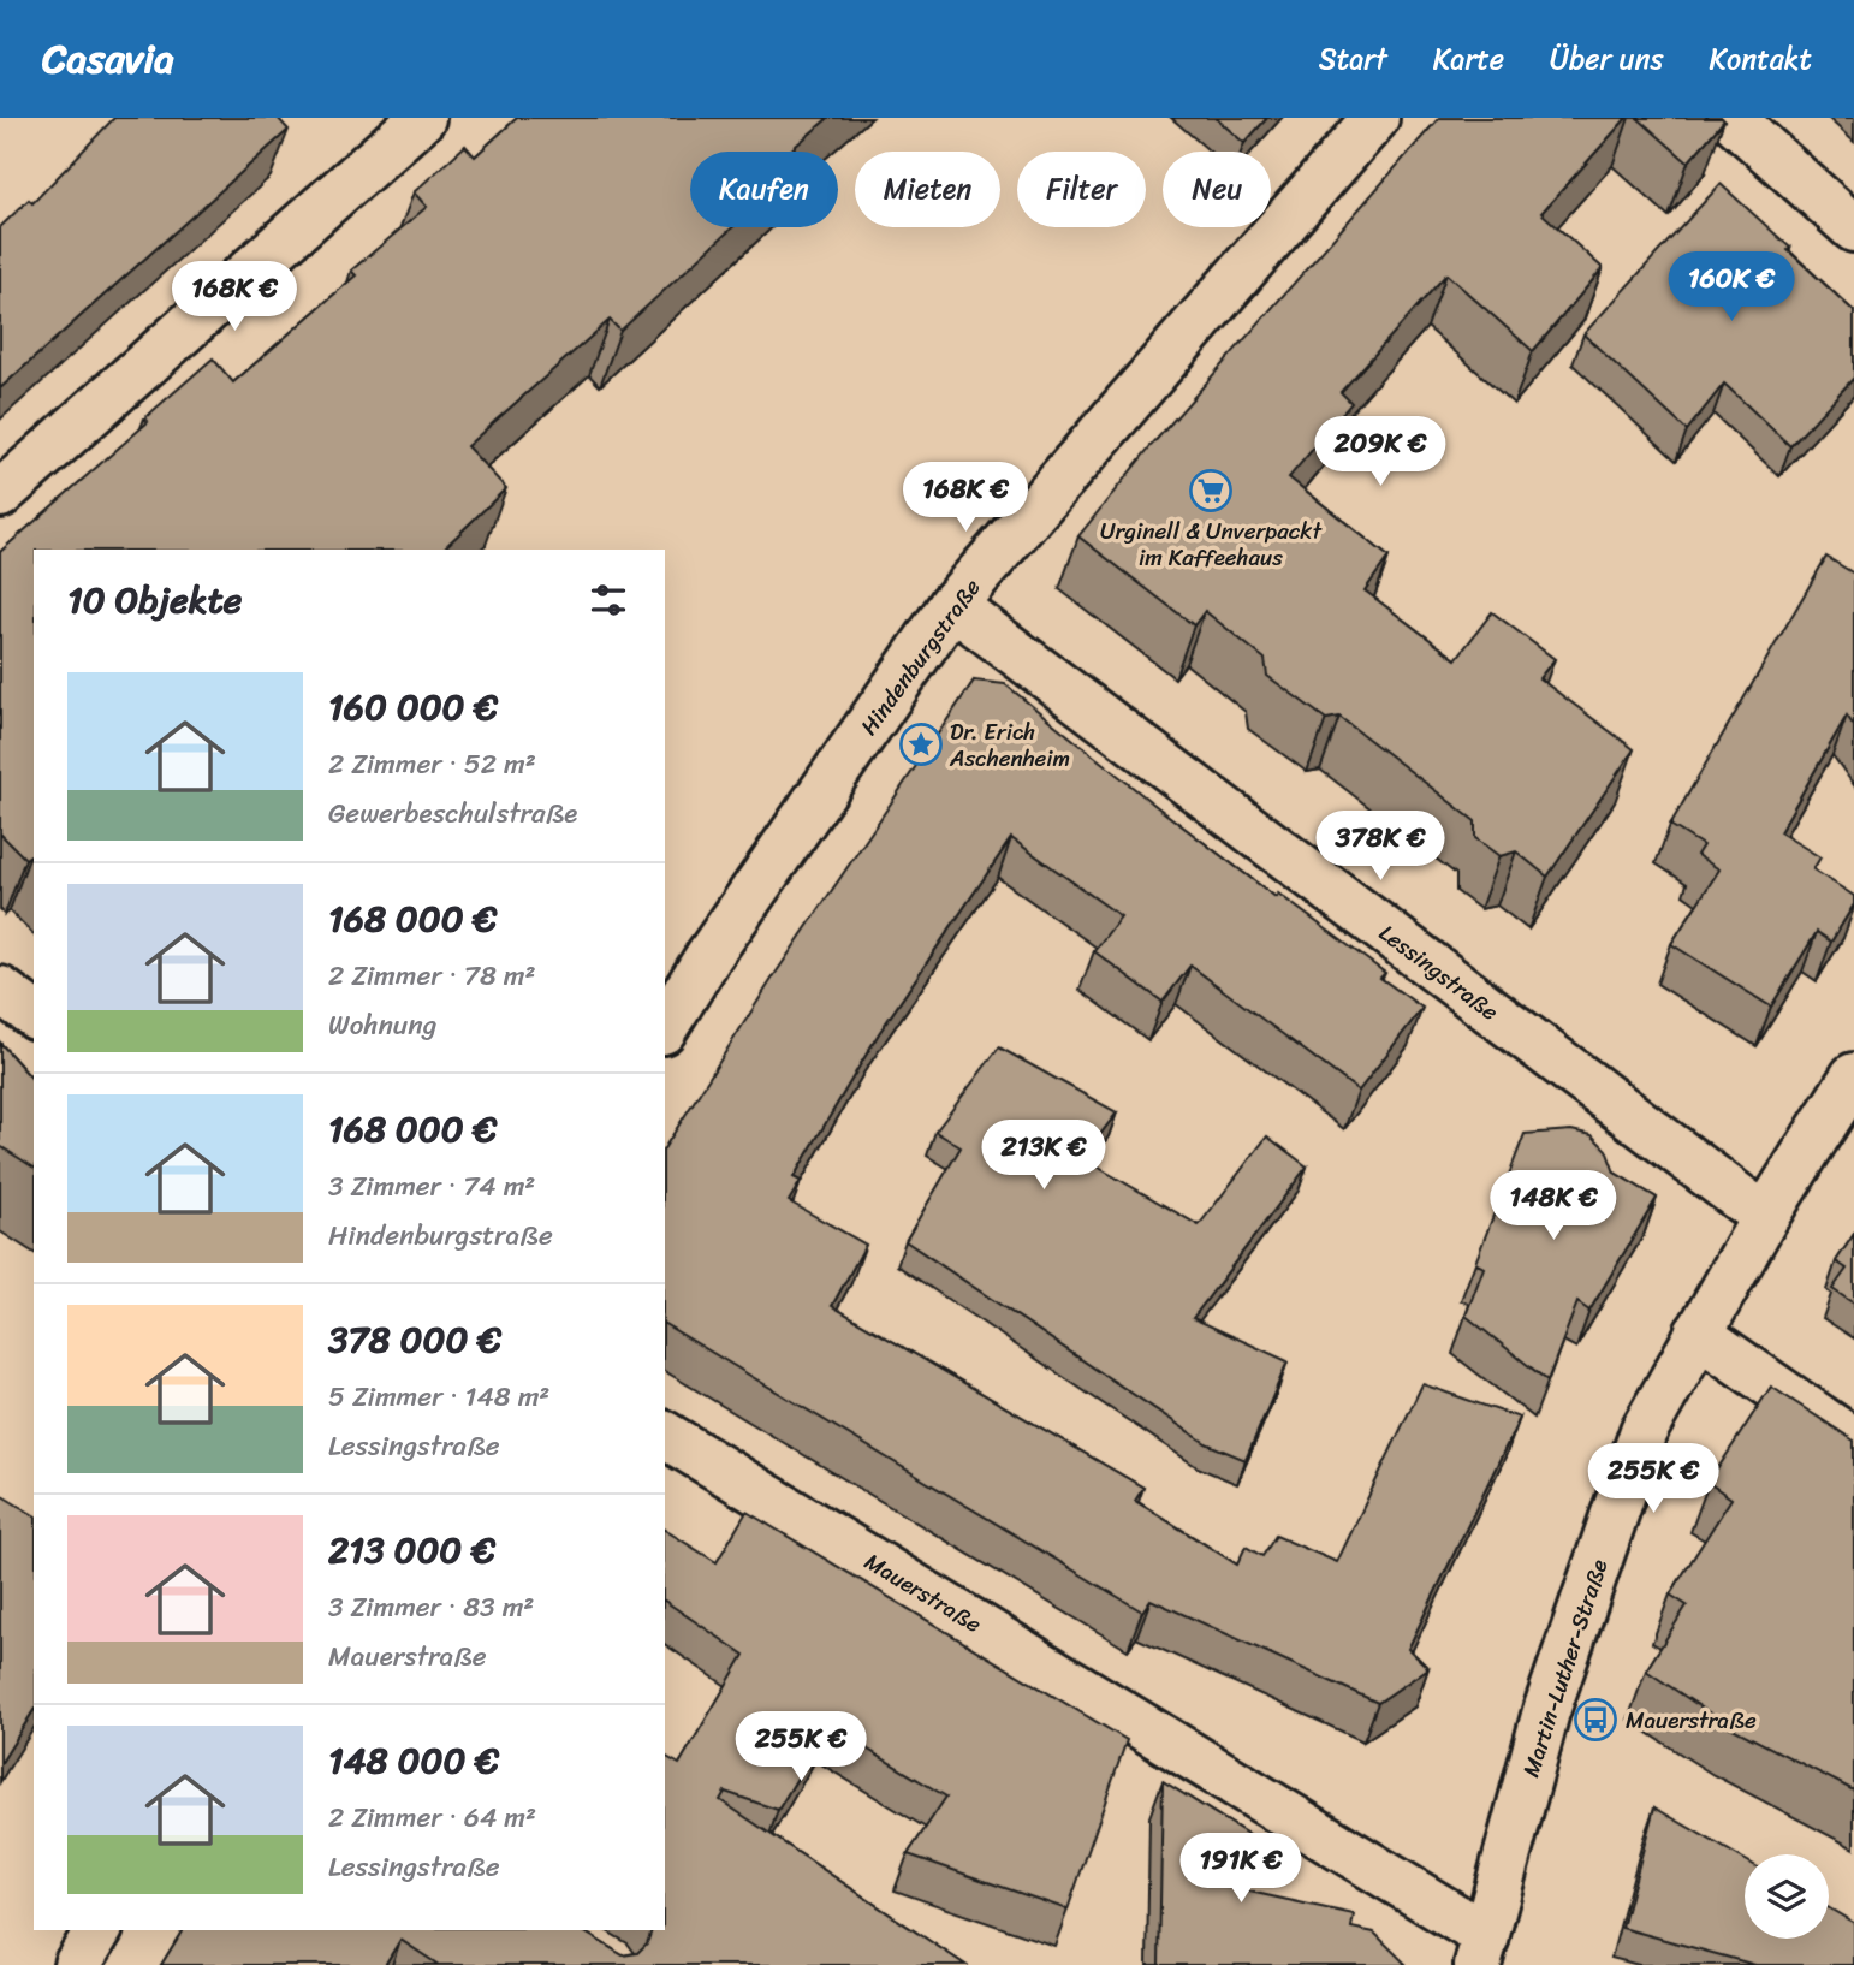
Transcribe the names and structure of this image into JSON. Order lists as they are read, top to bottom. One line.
{"streets":{"street":["Hindenburgstraße","Lessingstraße","Mauerstraße","Martin-Luther-Straße"]},"crossings":[["Hindenburgstraße","Lessingstraße"],["Lessingstraße","Martin-Luther-Straße"],["Mauerstraße","Martin-Luther-Straße"]],"places":{"supermarket":["Urginell & Unverpackt im Kaffeehaus"],"place":["Dr. Erich Aschenheim"],"bus stop":["Mauerstraße"]},"page":{"header":"Casavia","nav":["Start","Karte","Über uns","Kontakt"],"chip":["Kaufen","Mieten","Filter","Neu"],"price":["160K €","168K €","209K €","168K €","378K €","213K €","148K €","255K €","255K €","191K €"],"heading":"10 Objekte","list":[{"name":"160 000 €","note":"2 Zimmer · 52 m² · Gewerbeschulstraße"},{"name":"168 000 €","note":"2 Zimmer · 78 m² · Wohnung"},{"name":"168 000 €","note":"3 Zimmer · 74 m² · Hindenburgstraße"},{"name":"378 000 €","note":"5 Zimmer · 148 m² · Lessingstraße"},{"name":"213 000 €","note":"3 Zimmer · 83 m² · Mauerstraße"},{"name":"148 000 €","note":"2 Zimmer · 64 m² · Lessingstraße"}]}}
